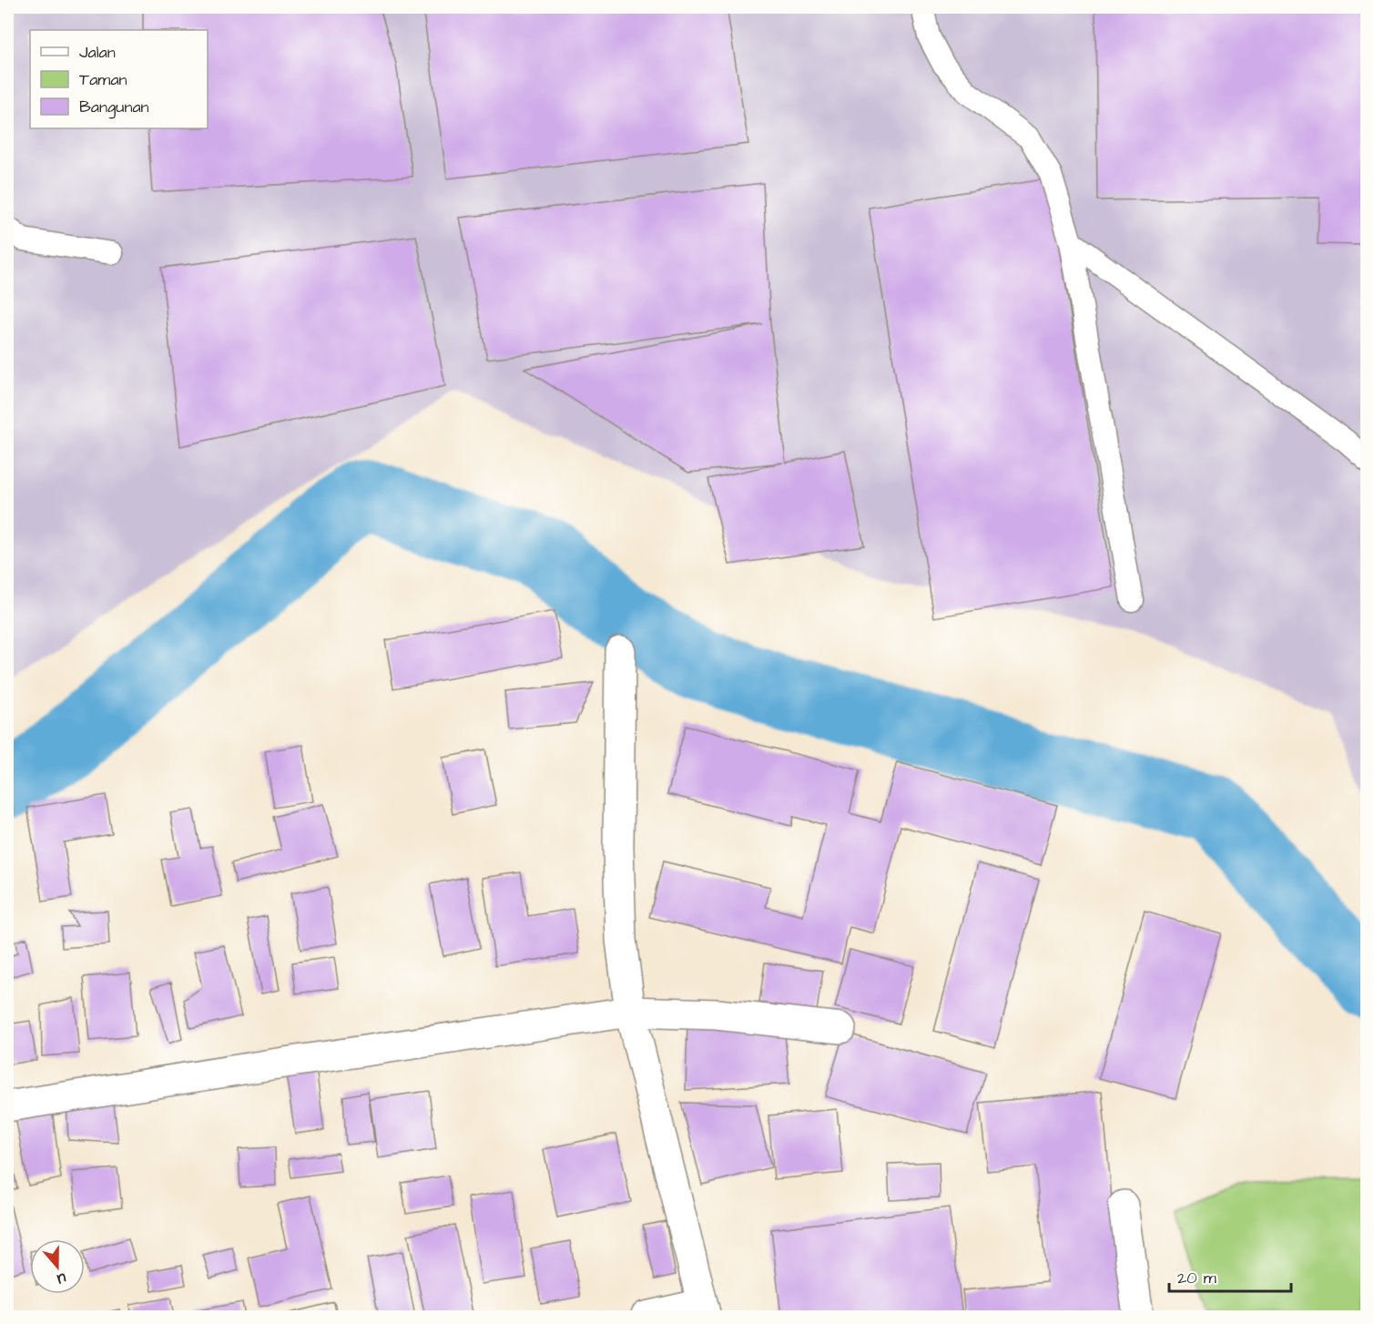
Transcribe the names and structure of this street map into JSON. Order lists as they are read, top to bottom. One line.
{"legend":["Jalan","Taman","Bangunan"],"scale_bar":"20 m","north":"bottom"}
